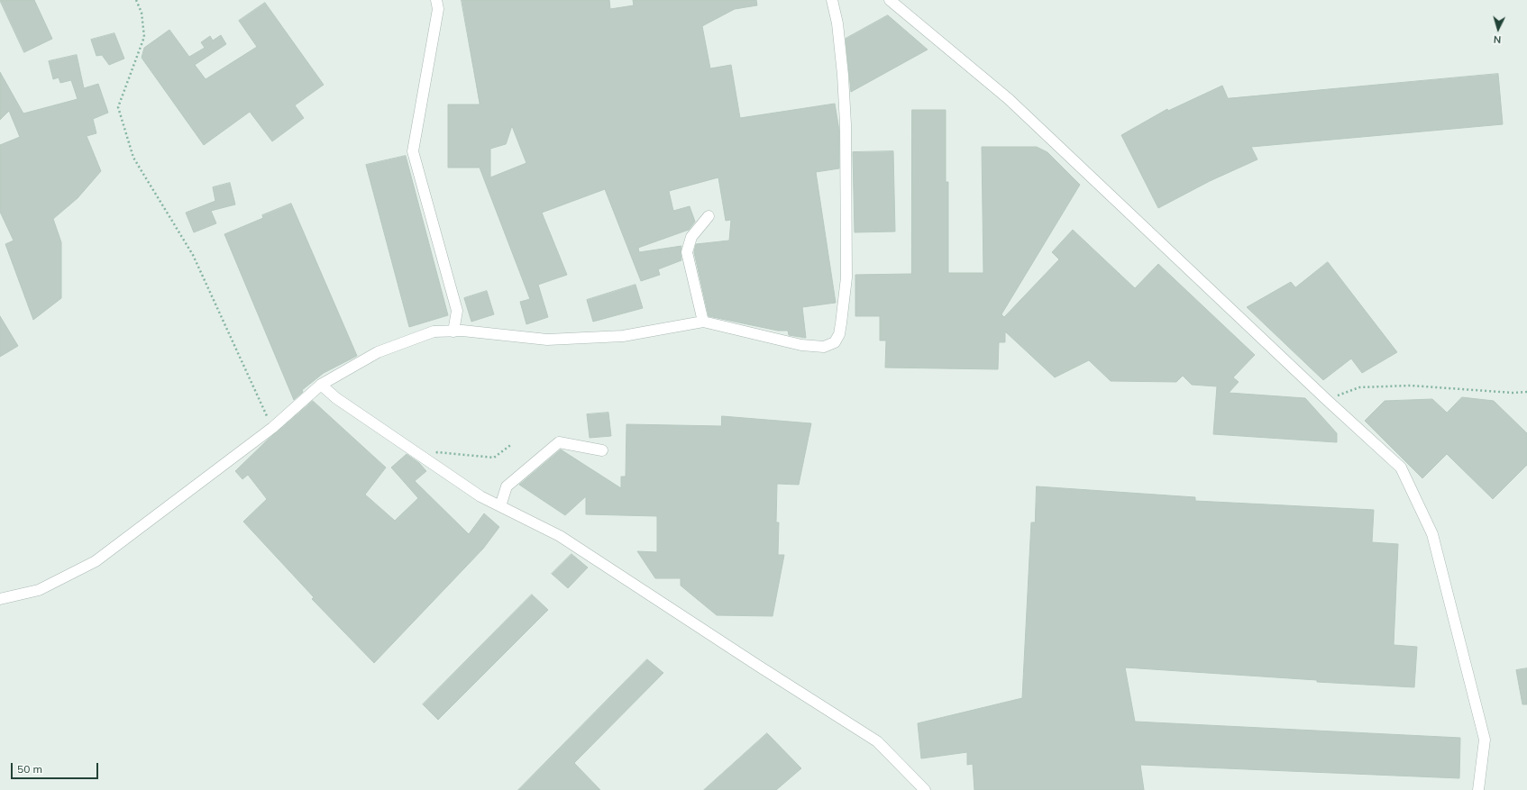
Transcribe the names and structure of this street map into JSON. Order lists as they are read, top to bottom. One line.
{"scale_bar":"50 m","north":"bottom"}
